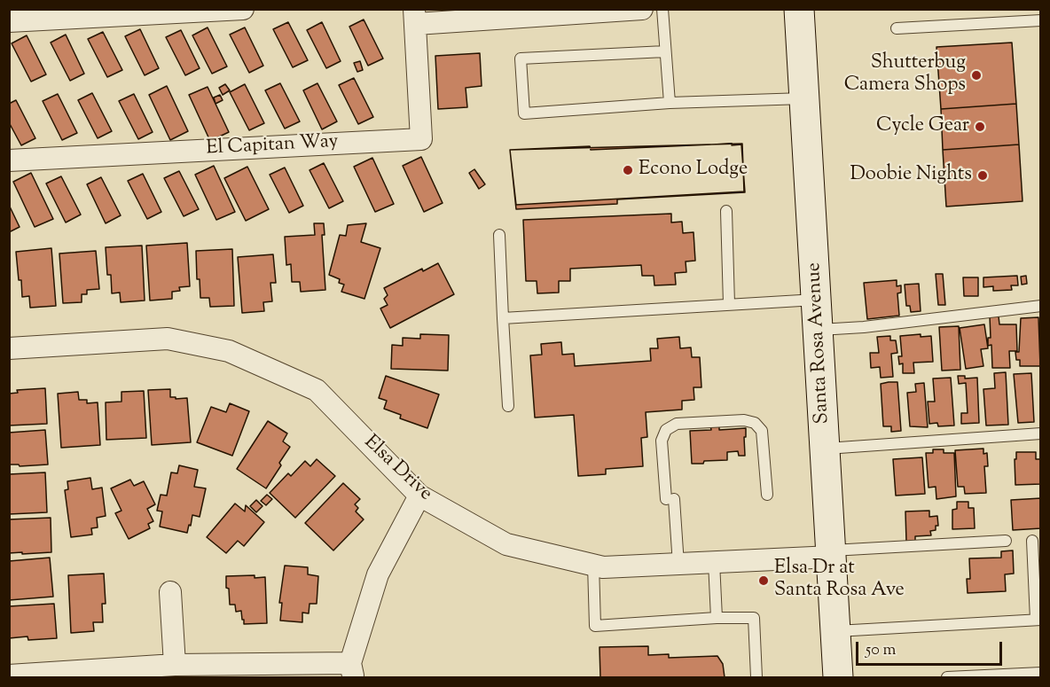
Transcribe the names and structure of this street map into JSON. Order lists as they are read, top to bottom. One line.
{"streets":{"main road":["Santa Rosa Avenue"],"street":["El Capitan Way","Elsa Drive"]},"crossings":[["Santa Rosa Avenue","Elsa Drive"]],"places":["Shutterbug Camera Shops","Cycle Gear","Econo Lodge","Doobie Nights","Elsa Dr at Santa Rosa Ave"],"scale_bar":"50 m"}
